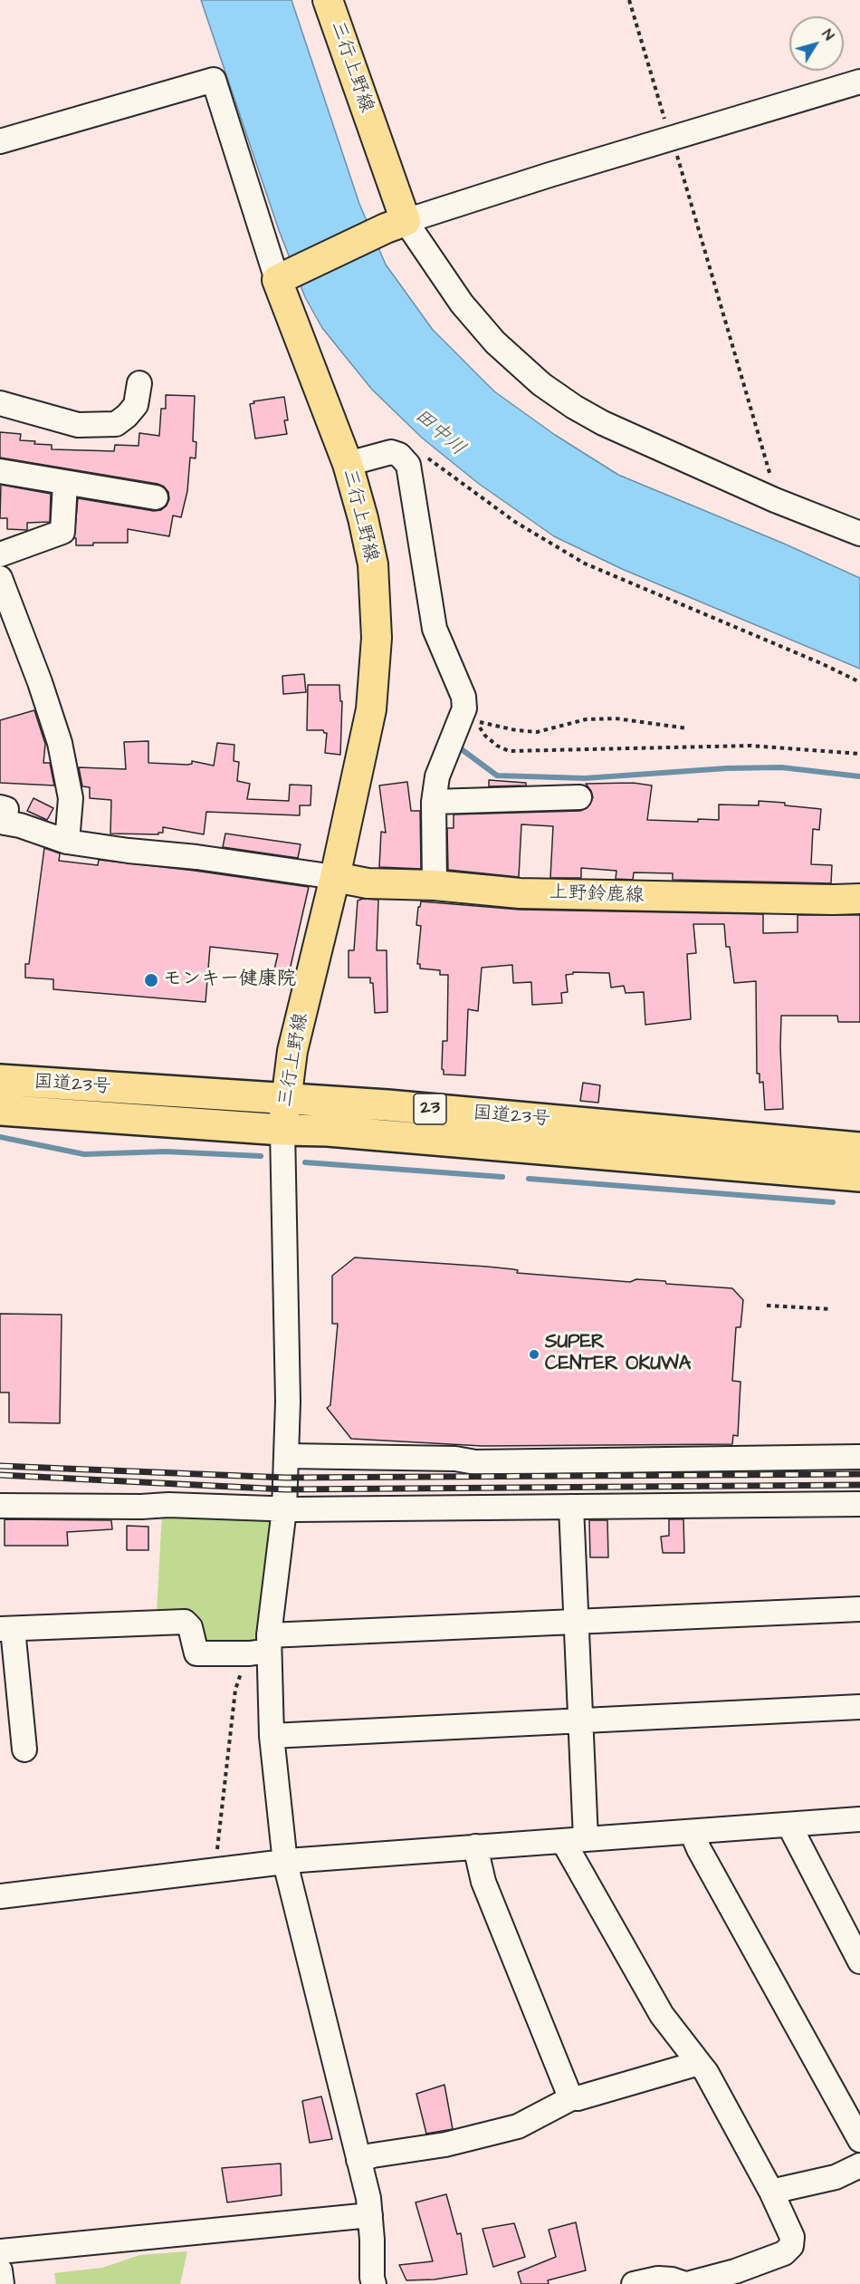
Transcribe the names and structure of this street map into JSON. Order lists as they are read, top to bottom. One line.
{"streets":{"highway":["国道23号","23"],"main road":["三行上野線","上野鈴鹿線"]},"crossings":[["三行上野線","上野鈴鹿線"],["三行上野線","国道23号"]],"water":["田中川"],"places":["モンキー健康院","SUPER CENTER OKUWA"],"north":"top right"}
